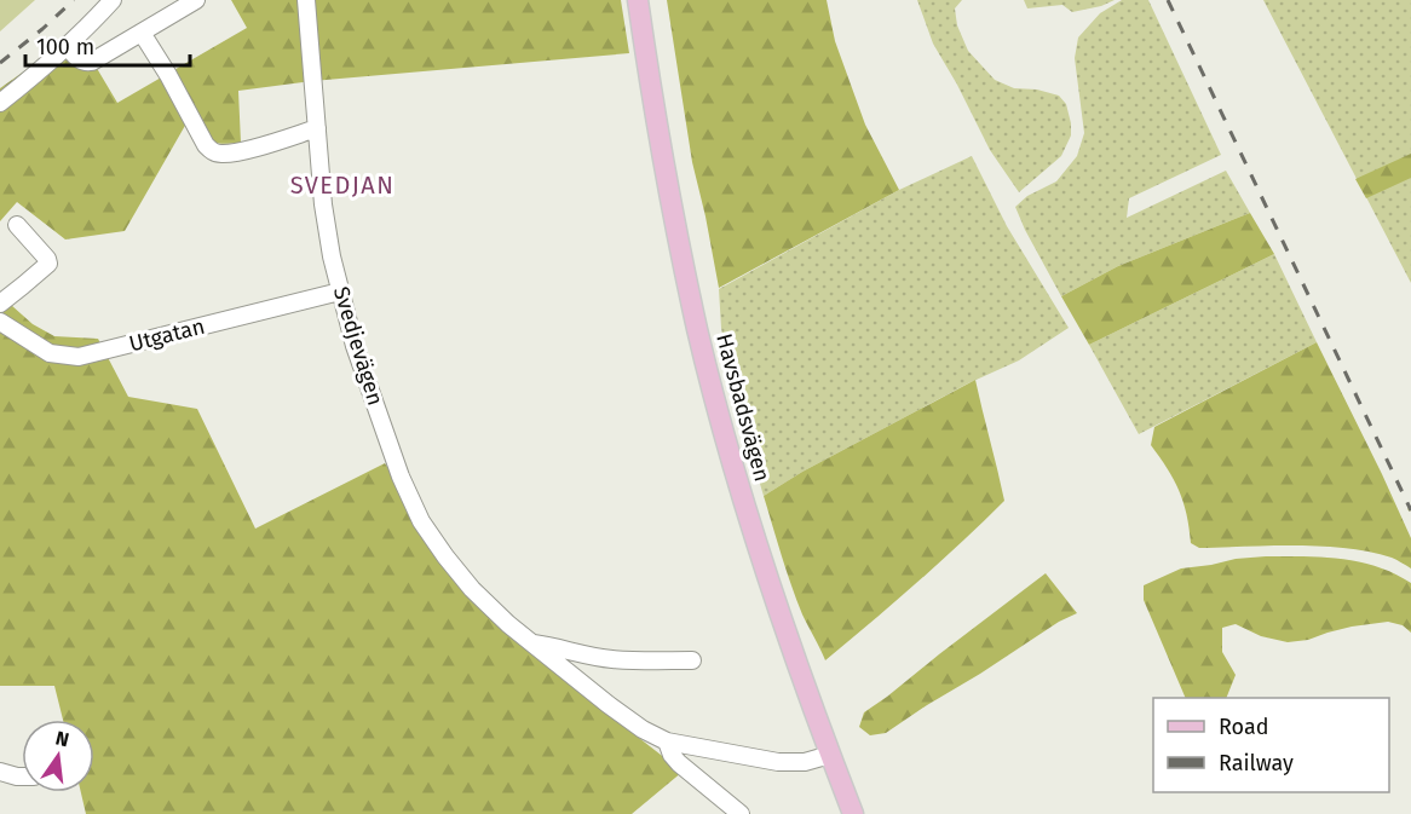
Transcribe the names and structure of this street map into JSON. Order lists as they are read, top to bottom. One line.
{"streets":{"main road":["Havsbadsvägen"],"street":["Utgatan","Svedjevägen"]},"crossings":[["Utgatan","Svedjevägen"],["Svedjevägen","Havsbadsvägen"]],"districts":["SVEDJAN"],"legend":["Road","Railway"],"scale_bar":"100 m","north":"top"}
